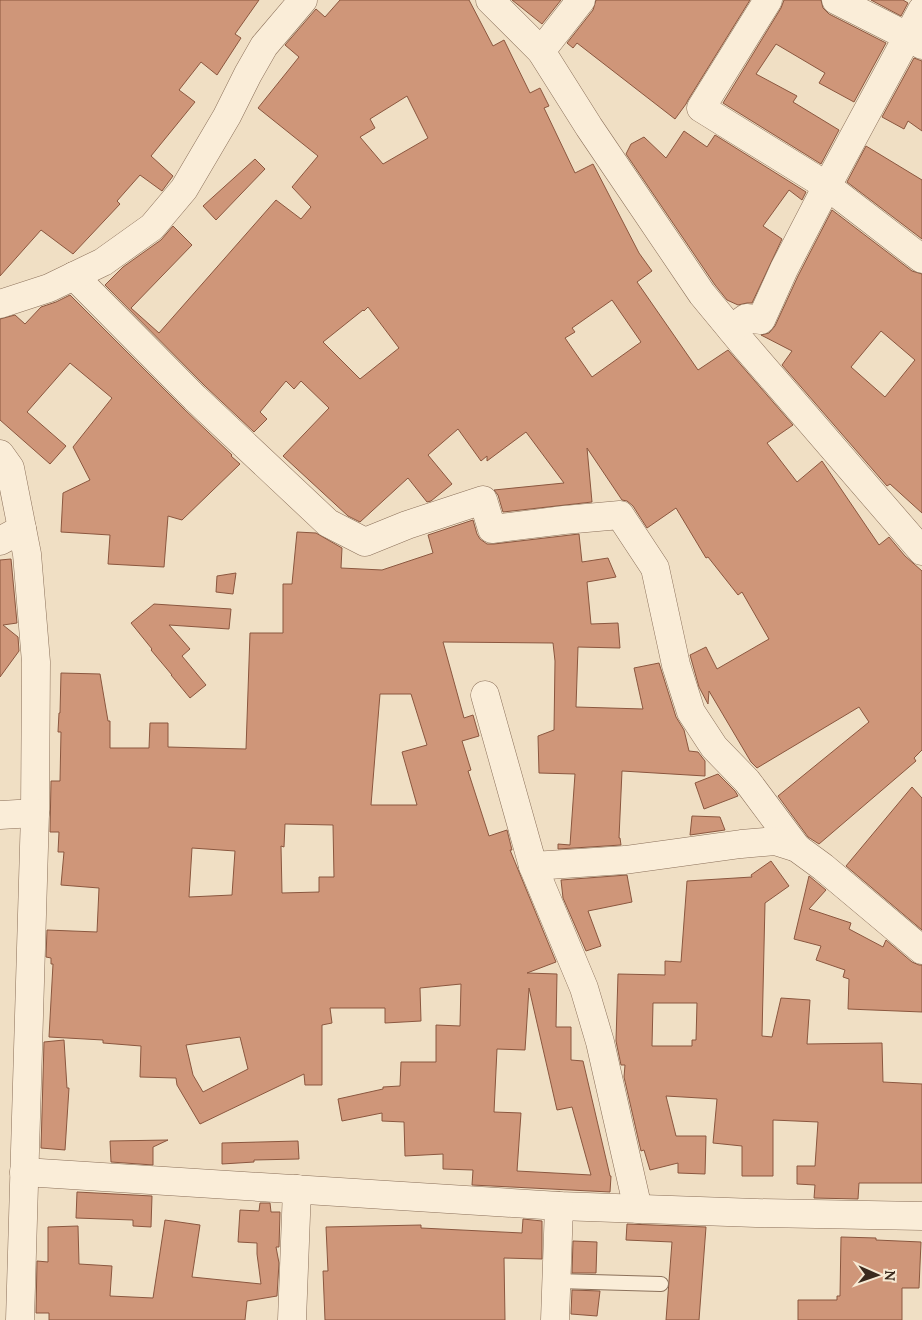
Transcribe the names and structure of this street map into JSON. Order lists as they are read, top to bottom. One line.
{"north":"right"}
